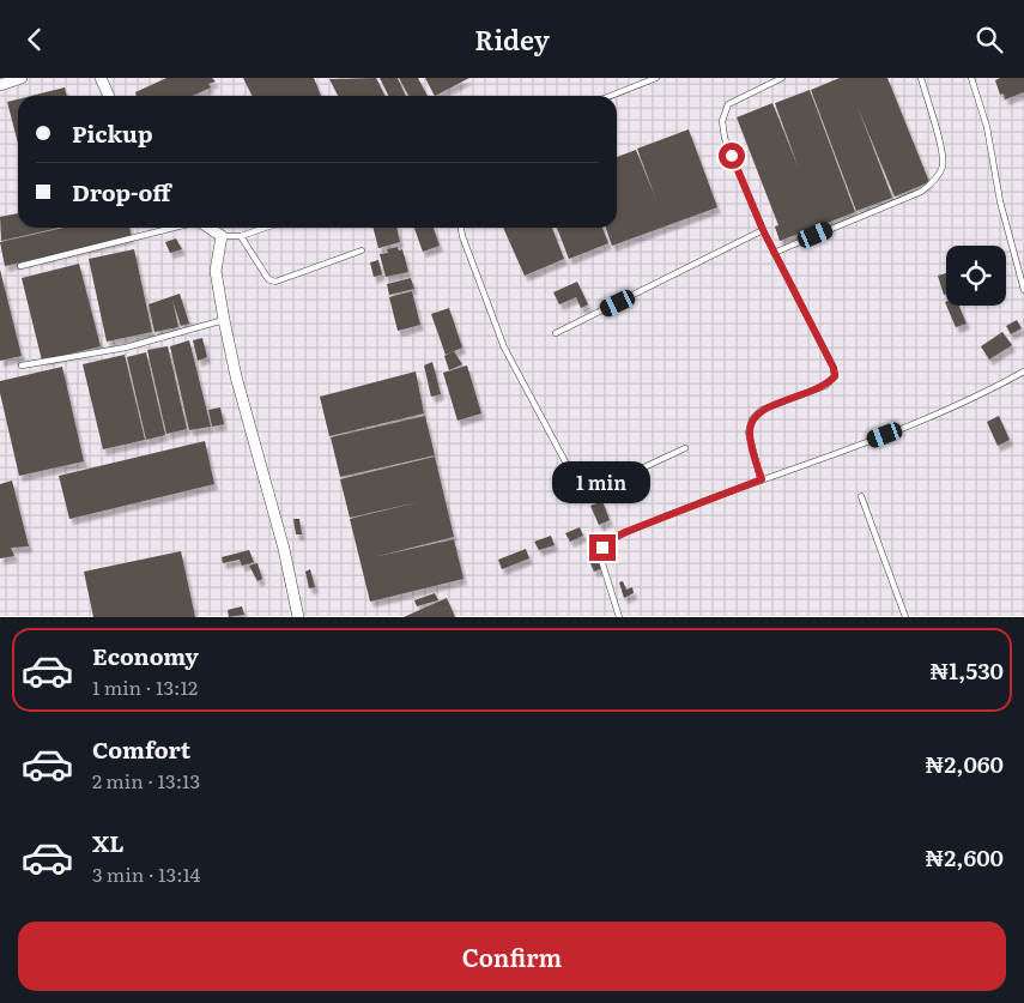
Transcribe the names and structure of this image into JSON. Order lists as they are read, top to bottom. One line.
{"page":{"header":"Ridey","banner":["Pickup","Drop-off"],"bubble":"1 min","list":[{"name":"Economy","note":"1 min · 13:12","value":"₦1,530"},{"name":"Comfort","note":"2 min · 13:13","value":"₦2,060"},{"name":"XL","note":"3 min · 13:14","value":"₦2,600"}],"buttons":"Confirm"}}
